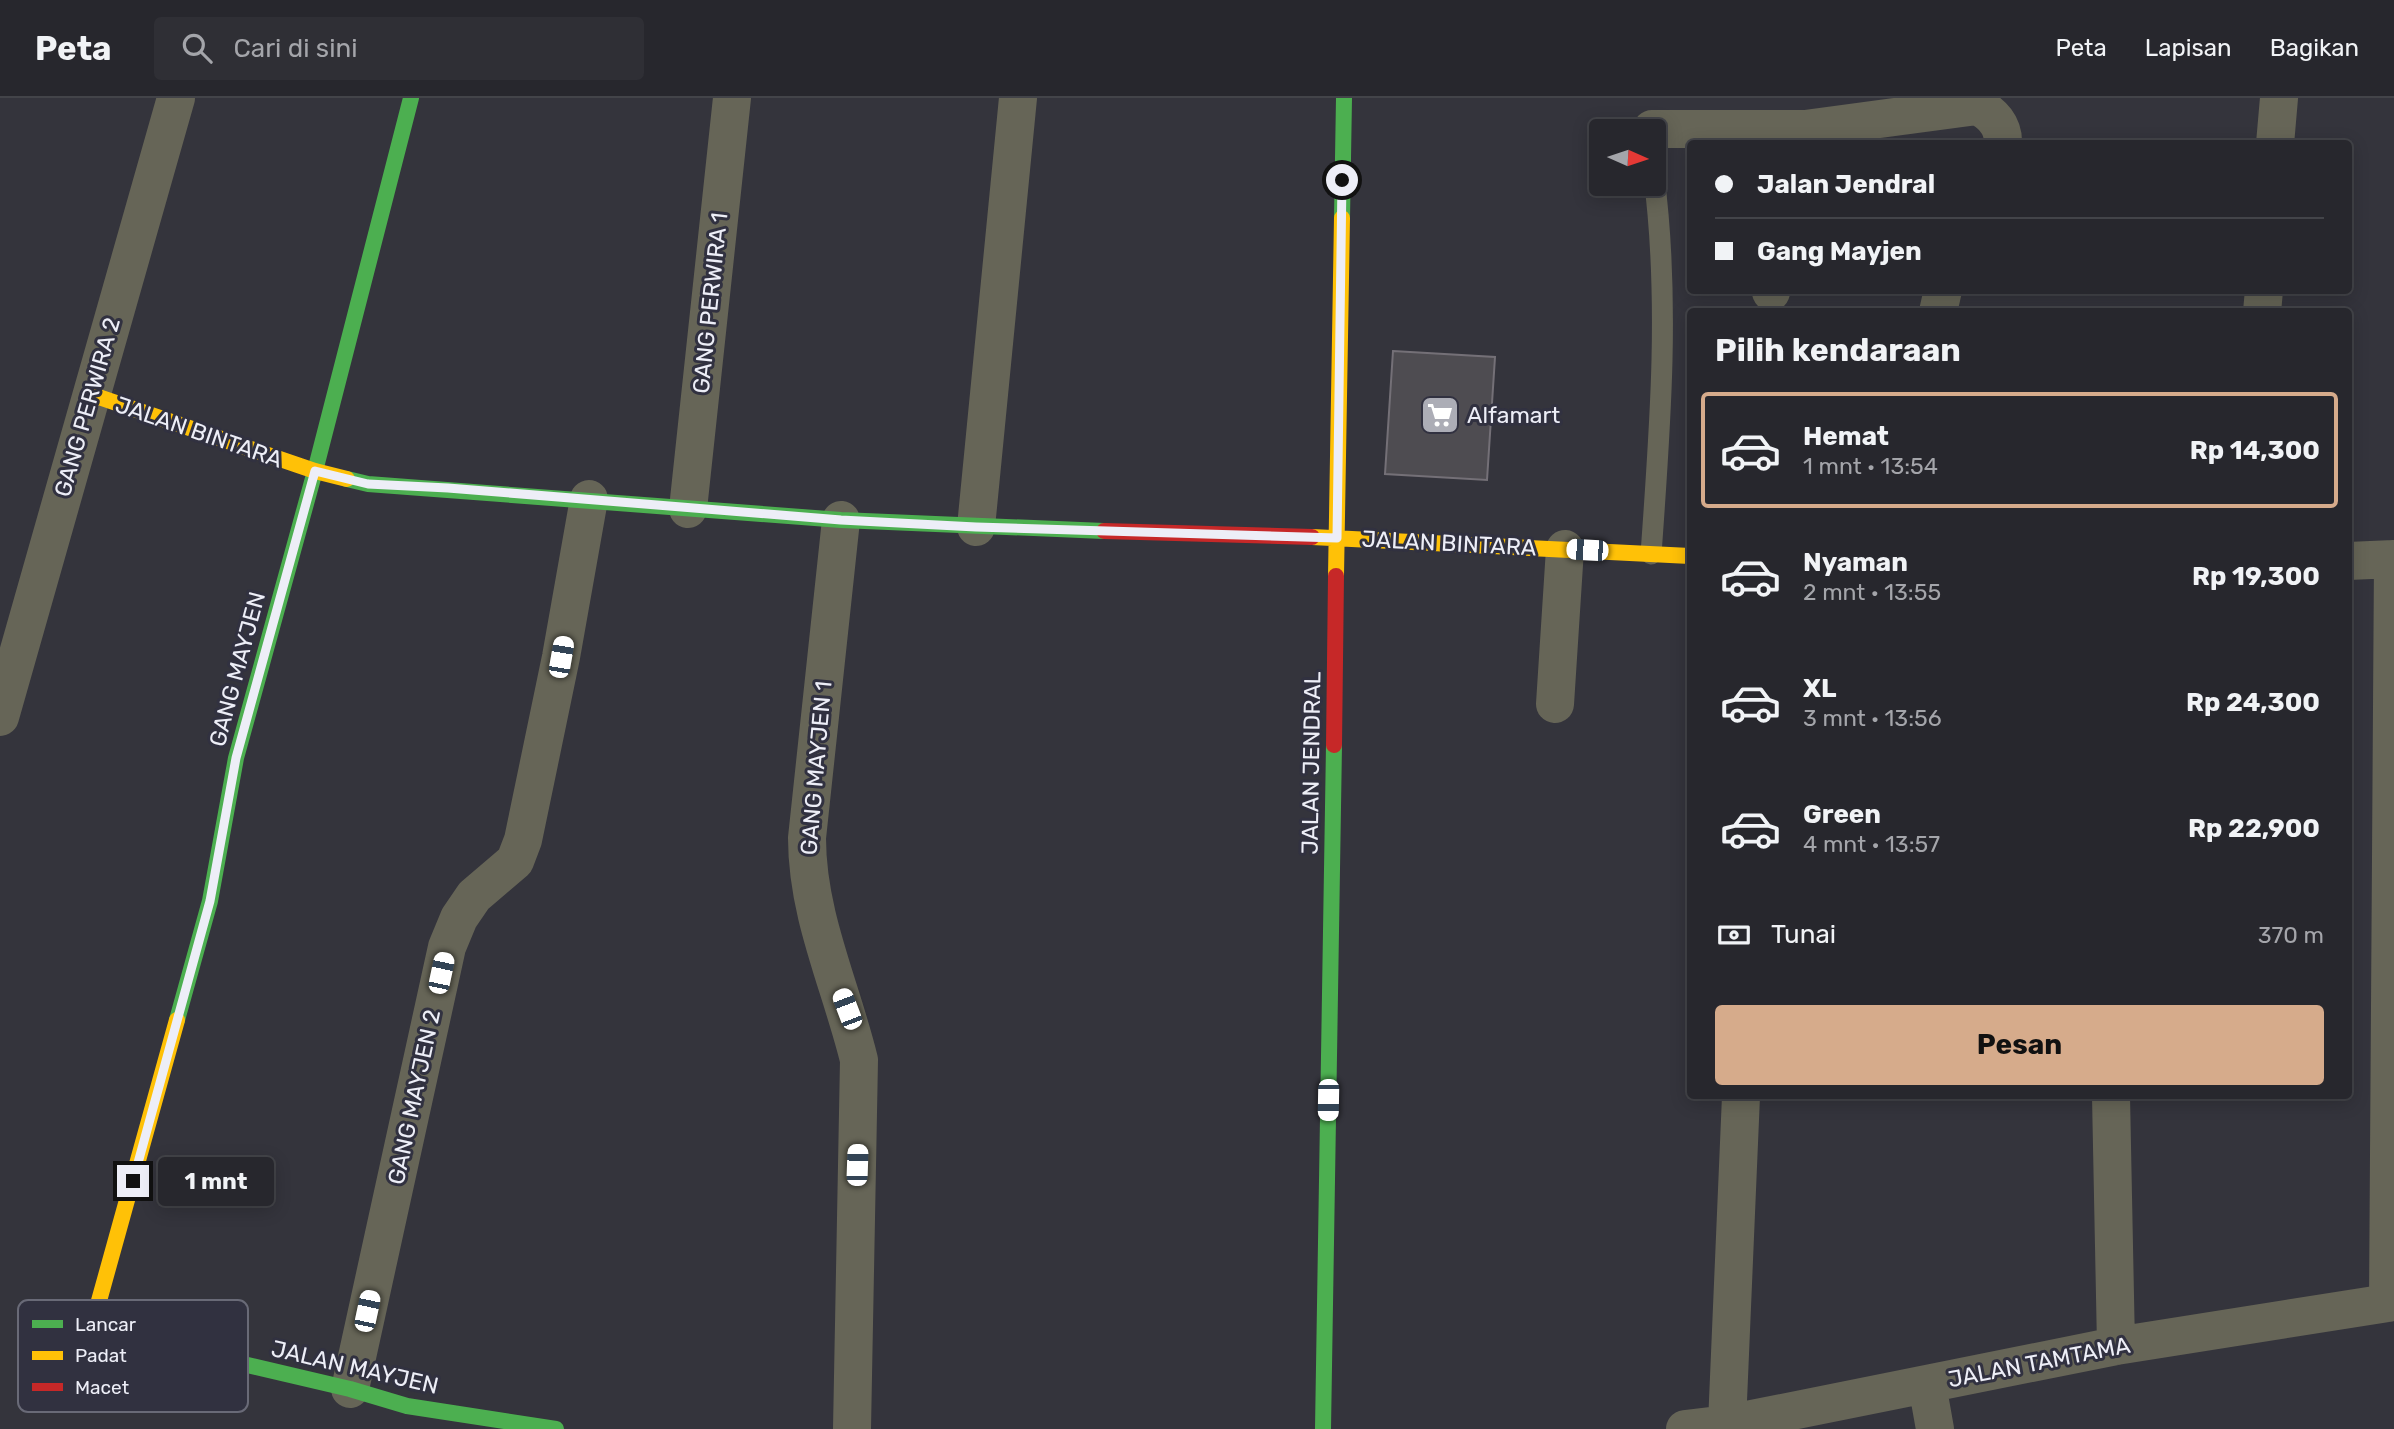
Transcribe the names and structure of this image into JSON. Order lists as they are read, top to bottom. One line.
{"streets":{"street":["GANG PERWIRA 1","GANG PERWIRA 2","JALAN BINTARA","GANG MAYJEN","JALAN JENDRAL","GANG MAYJEN 1","GANG MAYJEN 2","JALAN TAMTAMA","JALAN MAYJEN"]},"crossings":[["GANG PERWIRA 1","JALAN BINTARA"],["GANG PERWIRA 2","JALAN BINTARA"],["JALAN BINTARA","GANG MAYJEN"],["JALAN BINTARA","JALAN JENDRAL"],["JALAN BINTARA","GANG MAYJEN 1"],["JALAN BINTARA","GANG MAYJEN 2"],["GANG MAYJEN 2","JALAN MAYJEN"]],"places":{"supermarket":["Alfamart"]},"legend":["Lancar","Padat","Macet"],"north":"right","page":{"header":"Peta","search":"Cari di sini","nav":["Peta","Lapisan","Bagikan"],"banner":["Jalan Jendral","Gang Mayjen"],"heading":"Pilih kendaraan","list":[{"name":"Hemat","note":"1 mnt · 13:54","value":"Rp 14,300"},{"name":"Nyaman","note":"2 mnt · 13:55","value":"Rp 19,300"},{"name":"XL","note":"3 mnt · 13:56","value":"Rp 24,300"},{"name":"Green","note":"4 mnt · 13:57","value":"Rp 22,900"}],"pay":["Tunai","370 m"],"buttons":"Pesan","bubble":"1 mnt"}}
